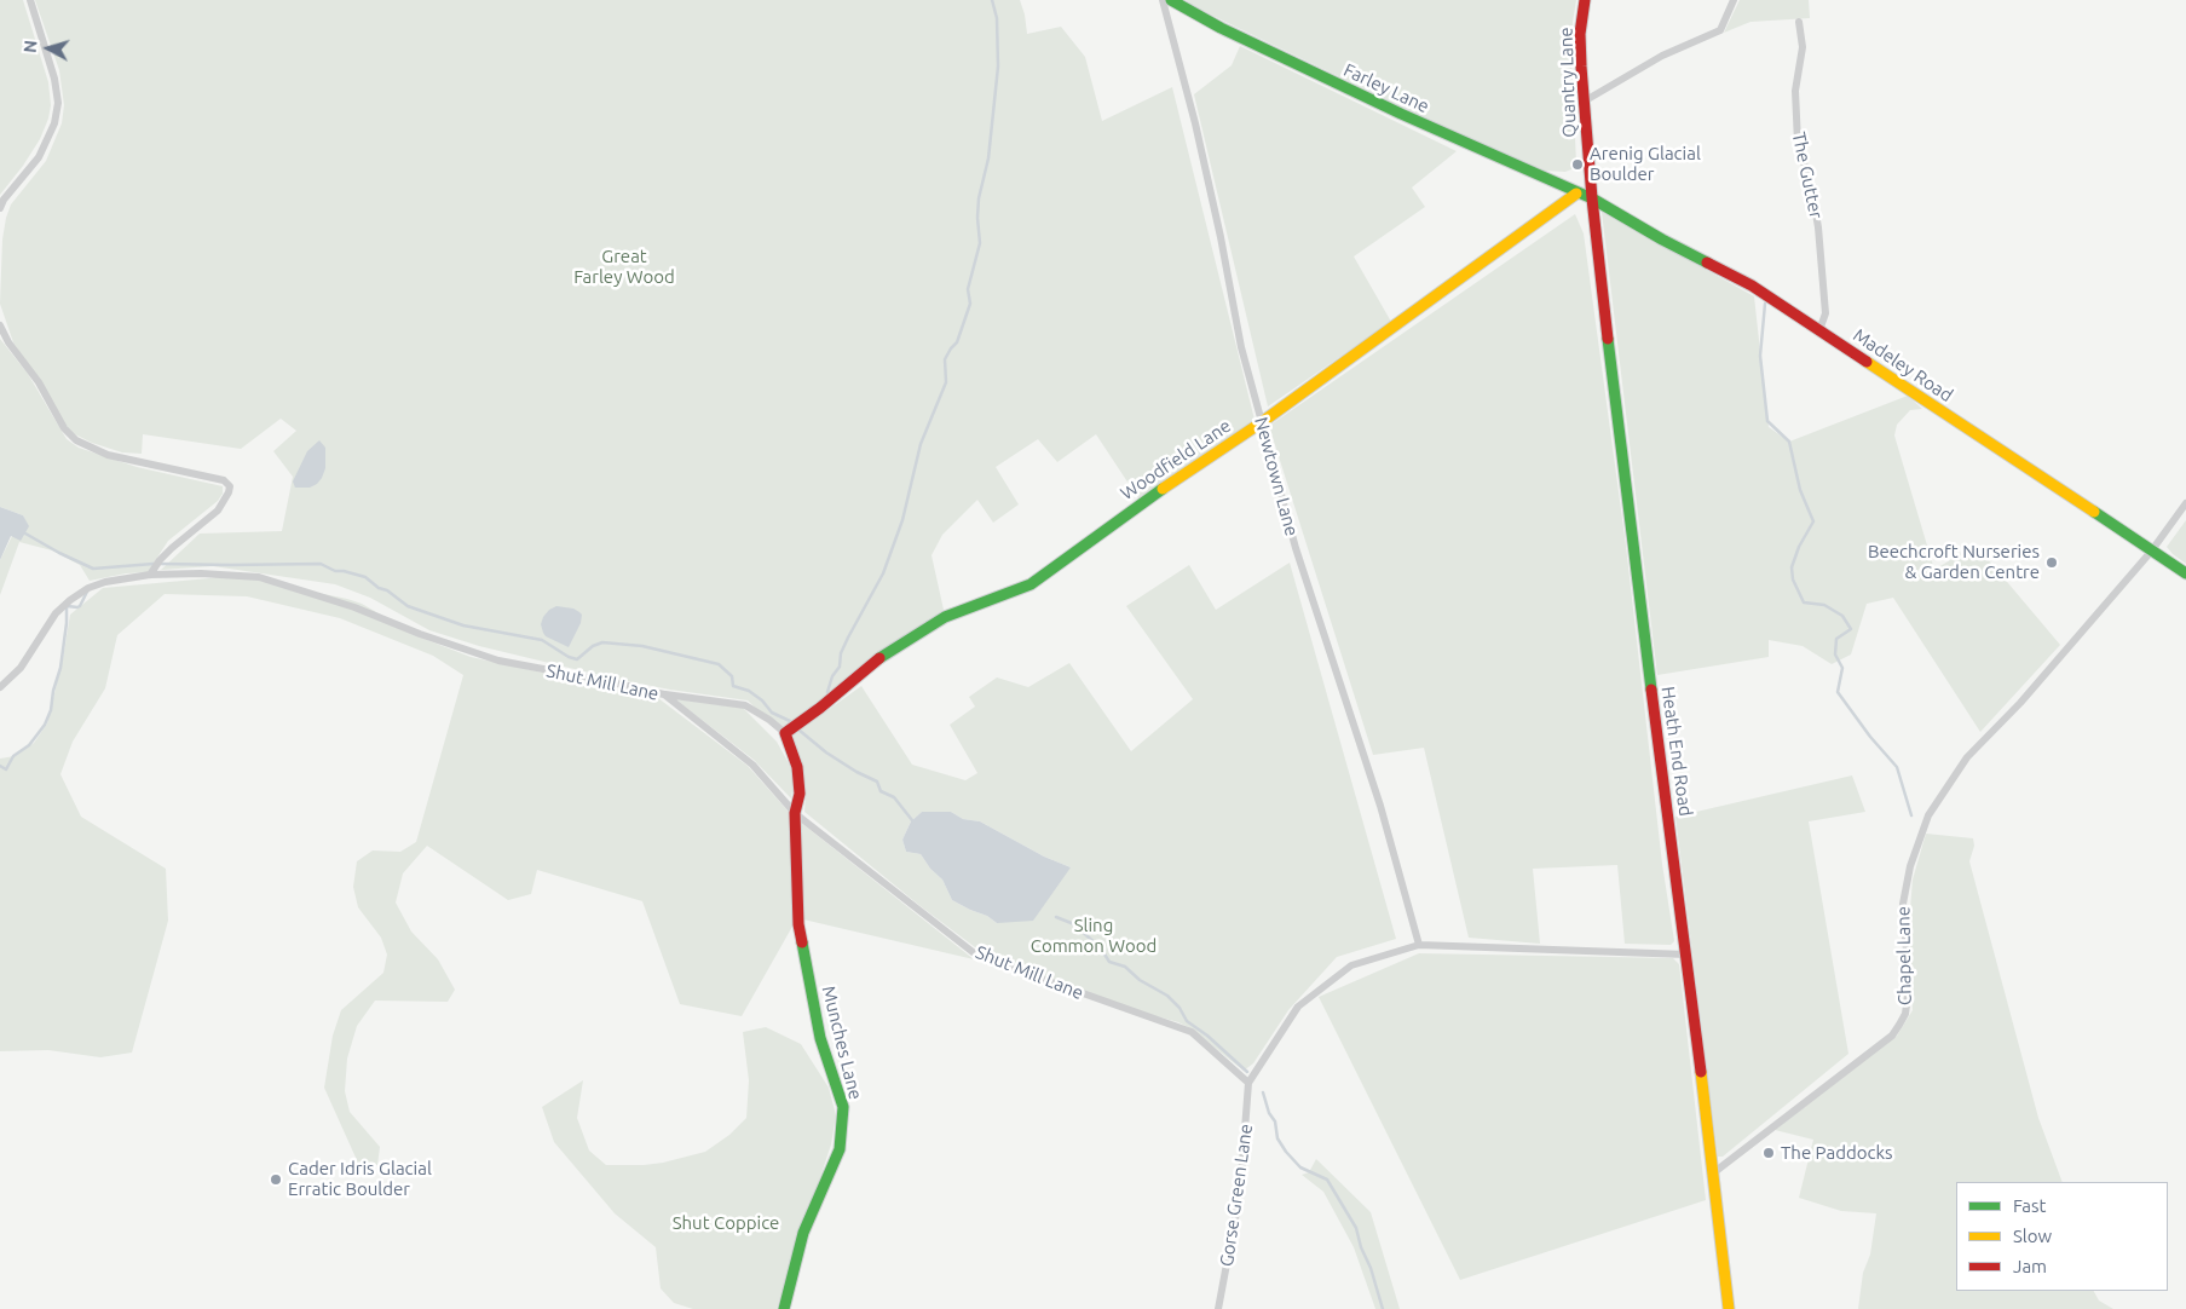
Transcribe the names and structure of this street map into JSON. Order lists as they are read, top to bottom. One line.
{"streets":{"street":["Quantry Lane","Farley Lane","The Gutter","Madeley Road","Woodfield Lane","Newtown Lane","Shut Mill Lane","Heath End Road","Chapel Lane","Munches Lane","Gorse Green Lane"]},"crossings":[["Quantry Lane","Farley Lane"],["Quantry Lane","Madeley Road"],["Quantry Lane","Heath End Road"],["Farley Lane","Madeley Road"],["Farley Lane","Woodfield Lane"],["Farley Lane","Heath End Road"],["The Gutter","Madeley Road"],["Madeley Road","Heath End Road"],["Madeley Road","Chapel Lane"],["Woodfield Lane","Newtown Lane"],["Shut Mill Lane","Munches Lane"],["Shut Mill Lane","Gorse Green Lane"],["Heath End Road","Chapel Lane"]],"parks":["Great Farley Wood","Sling Common Wood","Shut Coppice"],"places":["Arenig Glacial Boulder","Beechcroft Nurseries & Garden Centre","The Paddocks","Cader Idris Glacial Erratic Boulder"],"legend":["Fast","Slow","Jam"],"north":"left"}
